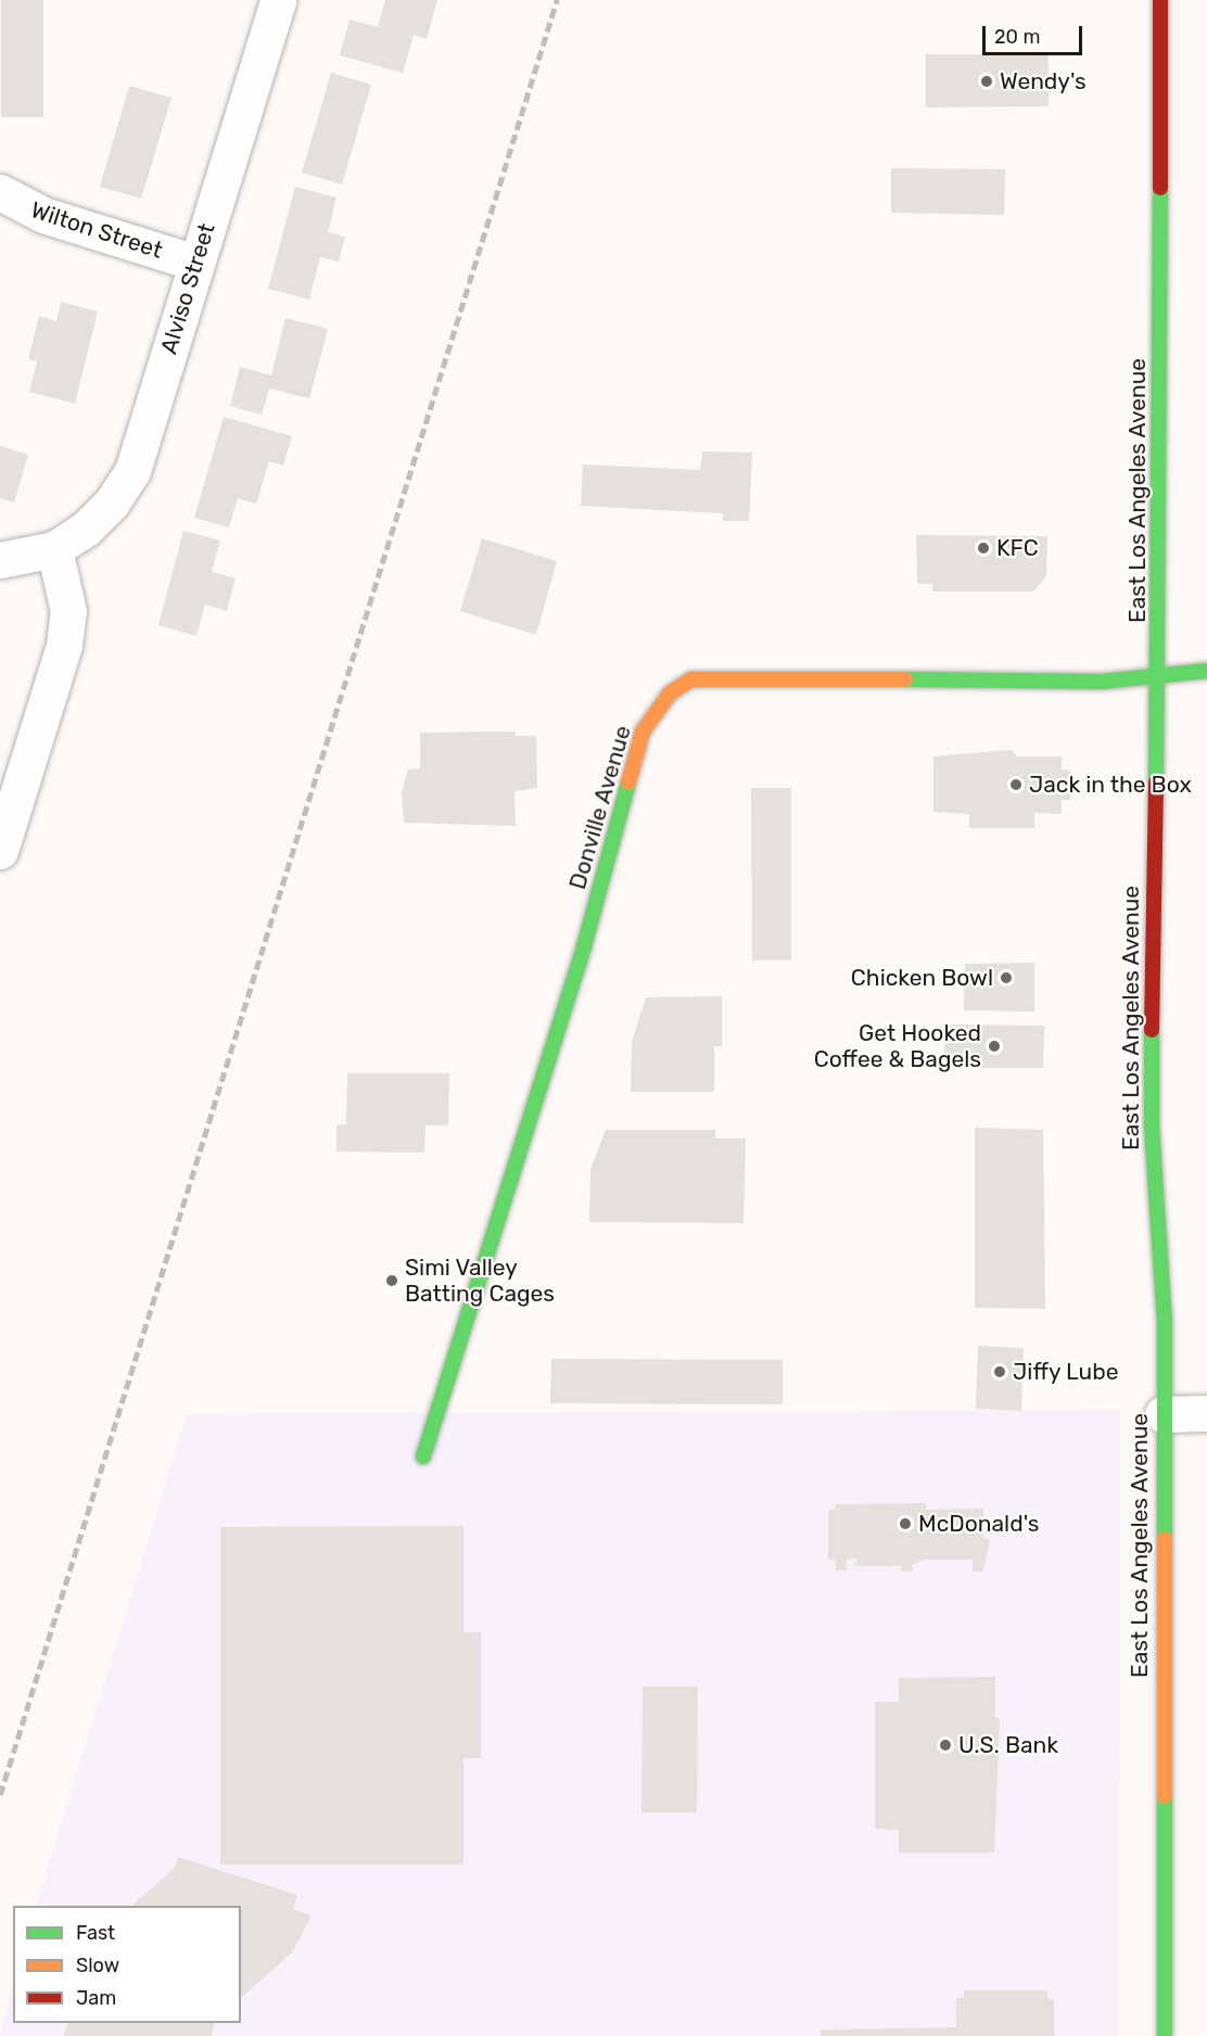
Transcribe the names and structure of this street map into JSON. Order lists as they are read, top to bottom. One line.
{"streets":{"main road":["East Los Angeles Avenue","Donville Avenue"],"street":["Wilton Street","Alviso Street"]},"crossings":[["Wilton Street","Alviso Street"],["East Los Angeles Avenue","Donville Avenue"]],"places":["Wendy's","KFC","Jack in the Box","Chicken Bowl","Get Hooked Coffee & Bagels","Simi Valley Batting Cages","Jiffy Lube","McDonald's","U.S. Bank"],"legend":["Fast","Slow","Jam"],"scale_bar":"20 m"}
